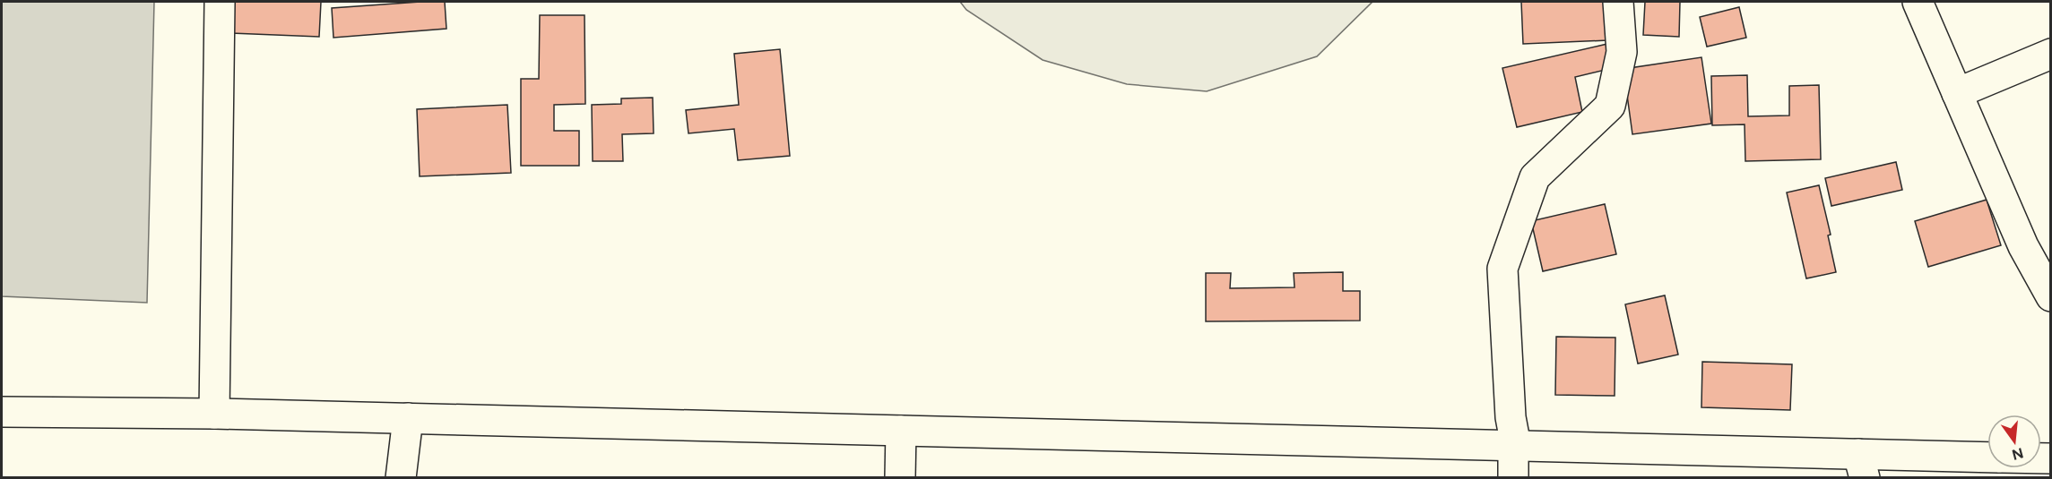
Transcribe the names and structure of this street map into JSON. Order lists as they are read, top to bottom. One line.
{"north":"bottom"}
